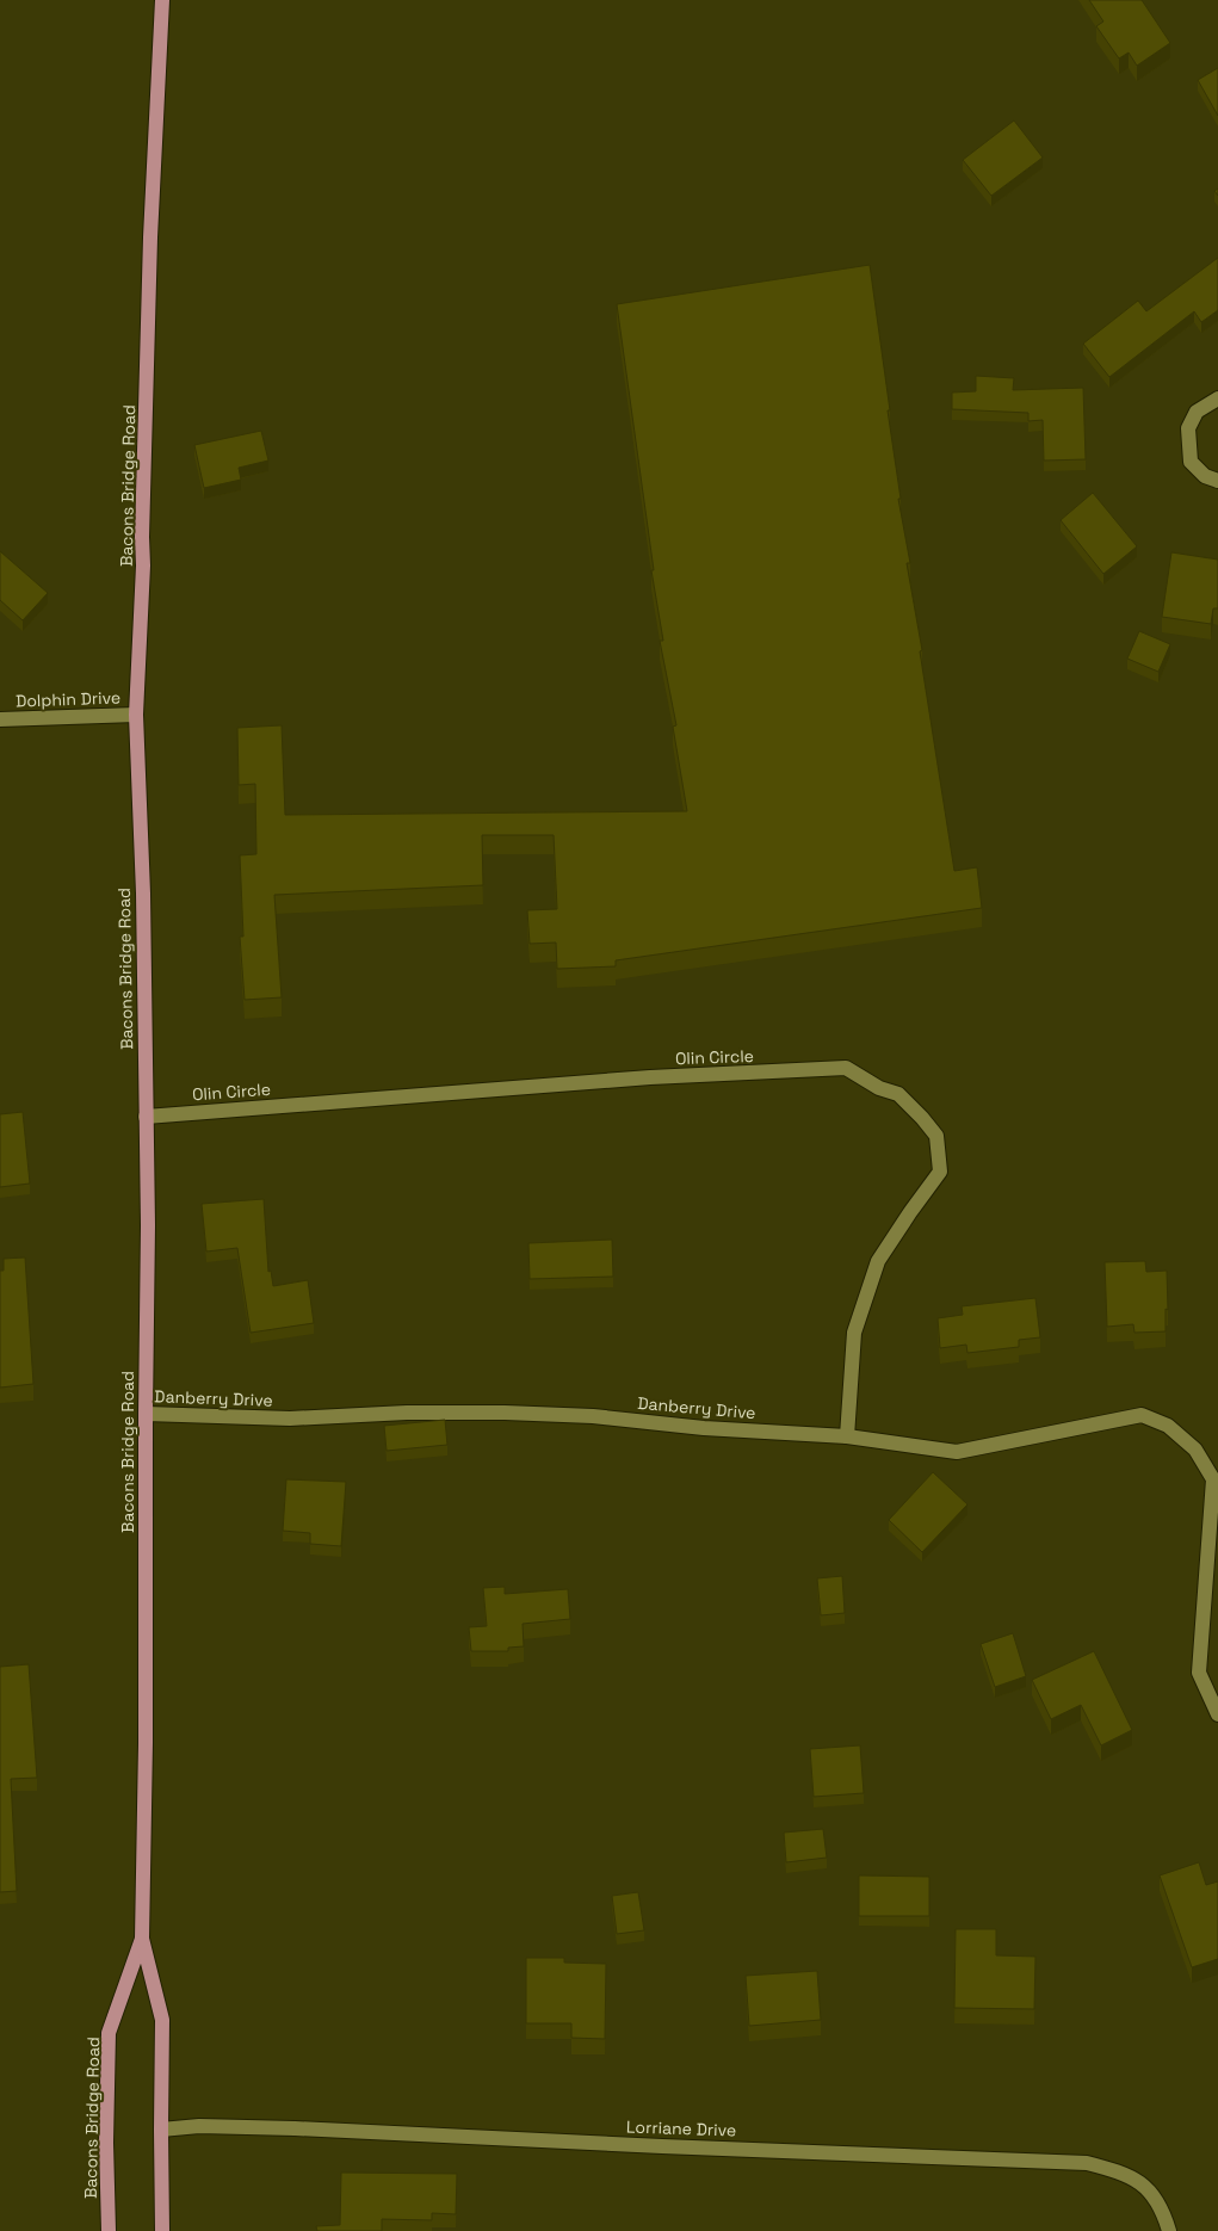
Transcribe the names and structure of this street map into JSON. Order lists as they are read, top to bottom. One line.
{"streets":{"main road":["Bacons Bridge Road"],"street":["Dolphin Drive","Olin Circle","Danberry Drive","Lorriane Drive"]},"crossings":[["Bacons Bridge Road","Dolphin Drive"],["Bacons Bridge Road","Olin Circle"],["Bacons Bridge Road","Danberry Drive"],["Bacons Bridge Road","Lorriane Drive"],["Olin Circle","Danberry Drive"]]}
